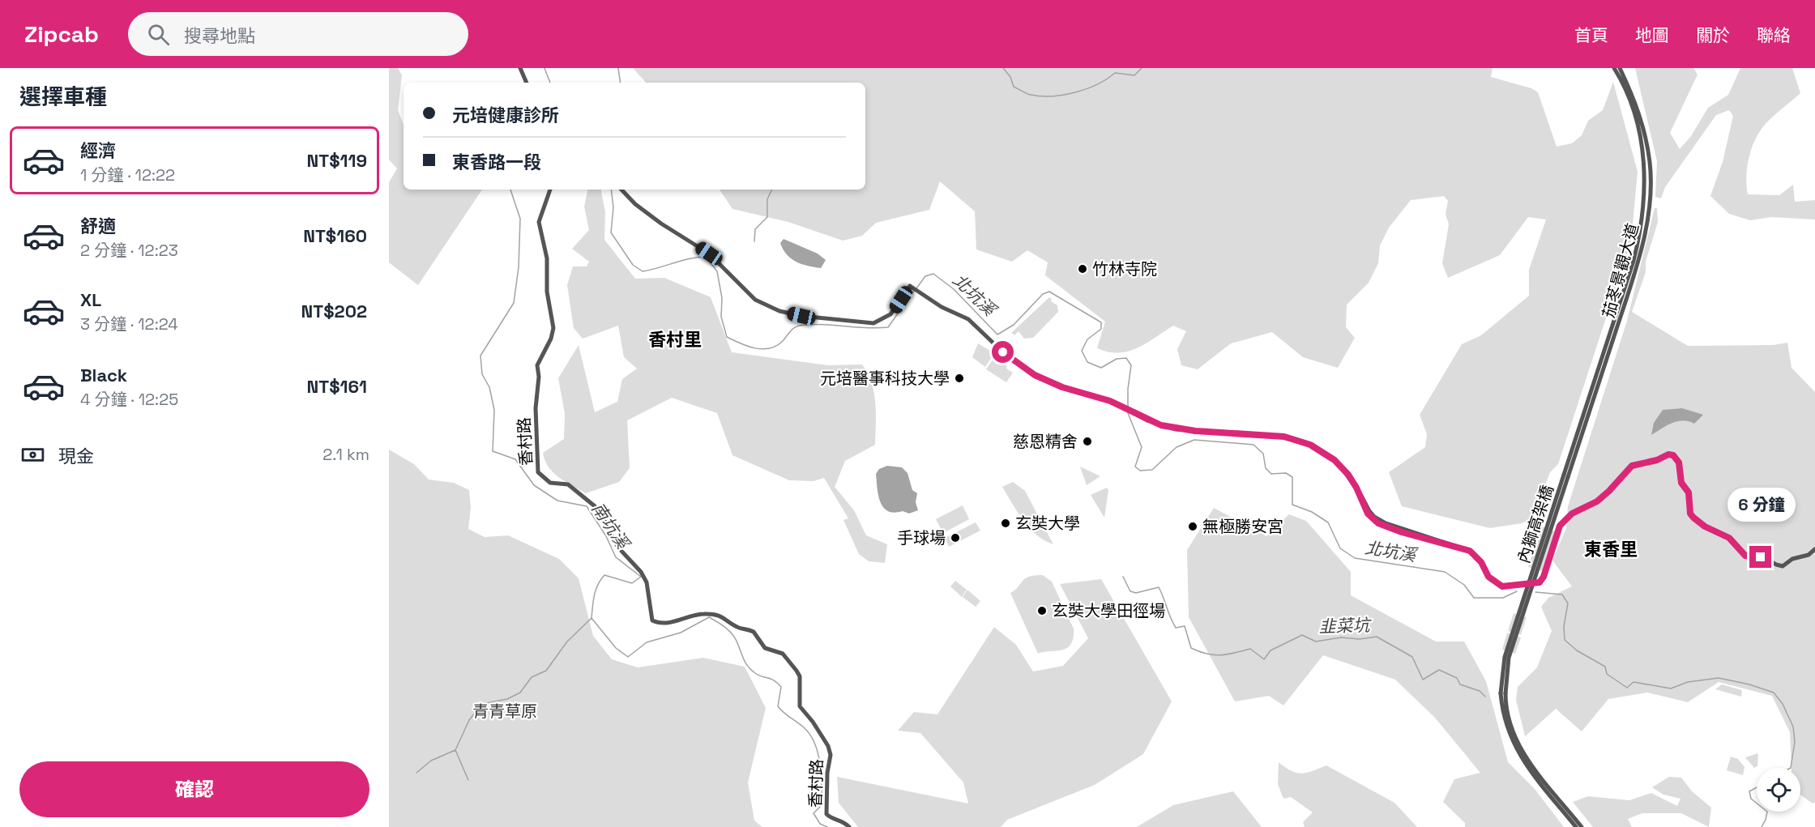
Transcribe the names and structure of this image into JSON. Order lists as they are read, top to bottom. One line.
{"streets":{"street":["茄苳景觀大道","香村路","內獅高架橋"]},"crossings":[["茄苳景觀大道","內獅高架橋"]],"districts":["香村里","東香里"],"water":["北坑溪","南坑溪","韭菜坑"],"parks":["青青草原"],"places":["竹林寺院","元培醫事科技大學","慈恩精舍","玄奘大學","無極勝安宮","手球場","玄奘大學田徑場"],"page":{"header":"Zipcab","search":"搜尋地點","nav":["首頁","地圖","關於","聯絡"],"heading":"選擇車種","banner":["元培健康診所","東香路一段"],"list":[{"name":"經濟","note":"1 分鐘 · 12:22","value":"NT$119"},{"name":"舒適","note":"2 分鐘 · 12:23","value":"NT$160"},{"name":"XL","note":"3 分鐘 · 12:24","value":"NT$202"},{"name":"Black","note":"4 分鐘 · 12:25","value":"NT$161"}],"pay":["現金","2.1 km"],"bubble":"6 分鐘","buttons":"確認"}}
